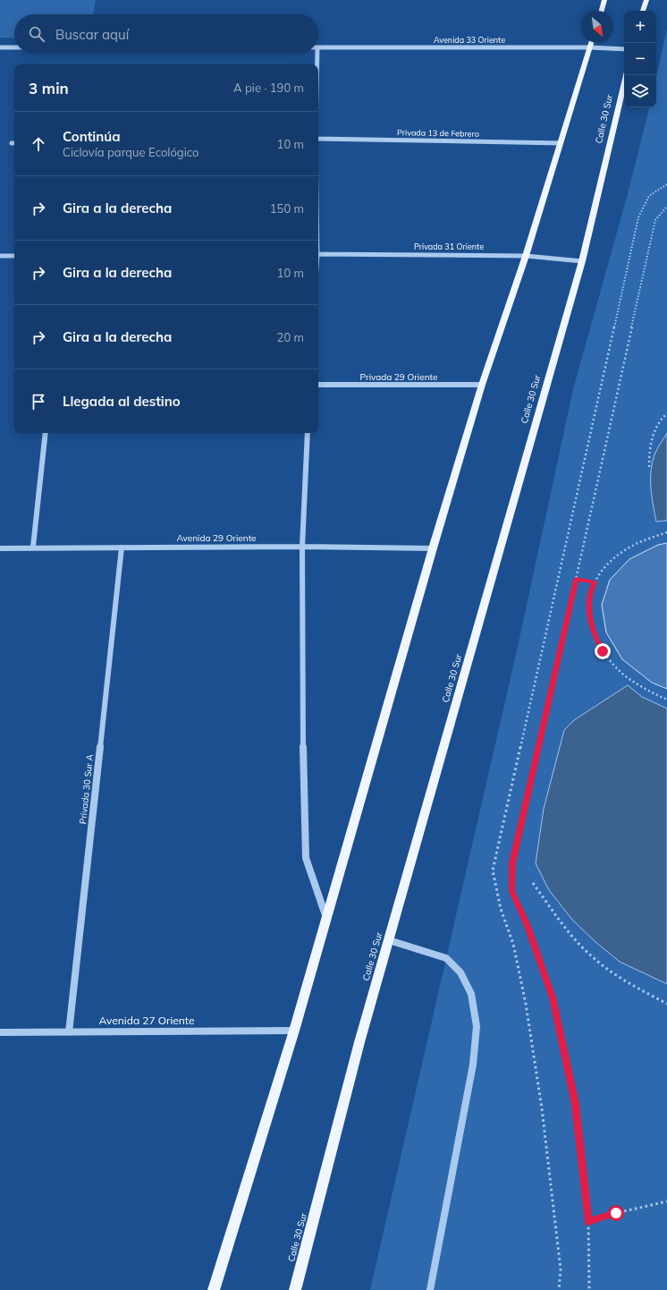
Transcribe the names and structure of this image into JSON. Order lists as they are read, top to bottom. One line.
{"streets":{"main road":["Calle 30 Sur"],"street":["Avenida 33 Oriente","Privada 13 de Febrero","Privada 31 Oriente","Privada 29 Oriente","Avenida 29 Oriente","Privada 30 Sur A","Avenida 27 Oriente"]},"crossings":[["Calle 30 Sur","Privada 31 Oriente"],["Avenida 29 Oriente","Privada 30 Sur A"],["Privada 30 Sur A","Avenida 27 Oriente"]],"north":"bottom right","page":{"map_buttons":["+","−"],"search":"Buscar aquí","heading":["3 min","A pie · 190 m"],"list":[["Continúa","Ciclovía parque Ecológico","10 m"],["Gira a la derecha","150 m"],["Gira a la derecha","10 m"],["Gira a la derecha","20 m"],"Llegada al destino"]}}
